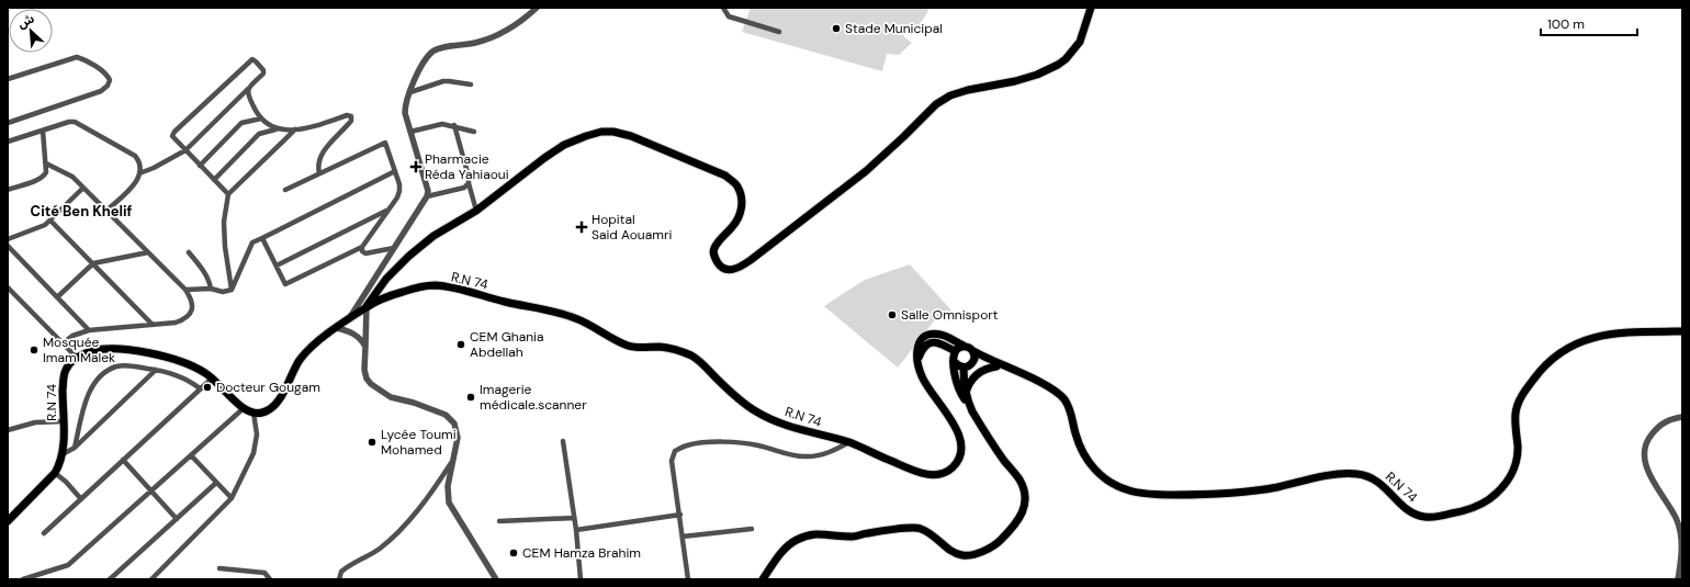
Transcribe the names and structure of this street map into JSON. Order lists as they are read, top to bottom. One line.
{"streets":{"main road":["R.N 74"]},"districts":["Cité Ben Khelif"],"places":{"other":["Stade Municipal","Salle Omnisport","CEM Ghania Abdellah","Mosquée Imam Malek","Docteur Gougam","Imagerie médicale.scanner","Lycée Toumi Mohamed","CEM Hamza Brahim"],"health":["Pharmacie Réda Yahiaoui","Hopital Said Aouamri"]},"scale_bar":"100 m","north":"top left"}
